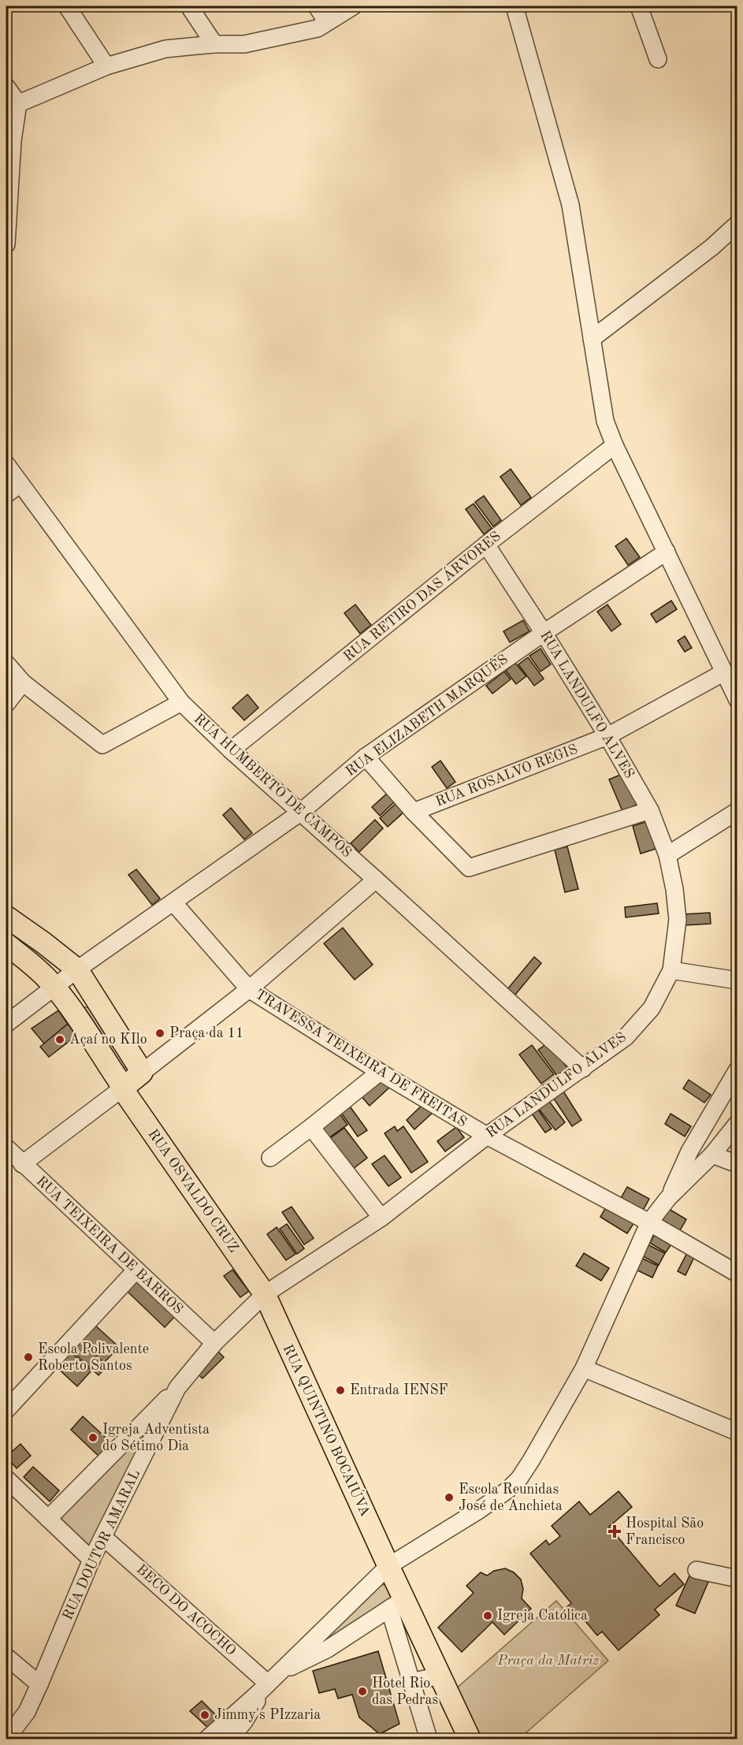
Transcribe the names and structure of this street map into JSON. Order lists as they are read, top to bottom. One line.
{"streets":{"main road":["RUA OSVALDO CRUZ","RUA QUINTINO BOCAIÚVA"],"street":["RUA RETIRO DAS ÁRVORES","RUA LANDULFO ALVES","RUA ELIZABETH MARQUÊS","RUA ROSALVO REGIS","RUA HUMBERTO DE CAMPOS","TRAVESSA TEIXEIRA DE FREITAS","RUA TEIXEIRA DE BARROS","RUA DOUTOR AMARAL","BECO DO ACOCHO"]},"crossings":[["RUA RETIRO DAS ÁRVORES","RUA LANDULFO ALVES"],["RUA RETIRO DAS ÁRVORES","RUA HUMBERTO DE CAMPOS"],["RUA LANDULFO ALVES","RUA ELIZABETH MARQUÊS"],["RUA LANDULFO ALVES","RUA ROSALVO REGIS"],["RUA LANDULFO ALVES","RUA HUMBERTO DE CAMPOS"],["RUA LANDULFO ALVES","TRAVESSA TEIXEIRA DE FREITAS"],["RUA LANDULFO ALVES","RUA OSVALDO CRUZ"],["RUA LANDULFO ALVES","RUA QUINTINO BOCAIÚVA"],["RUA LANDULFO ALVES","RUA DOUTOR AMARAL"],["RUA ELIZABETH MARQUÊS","RUA HUMBERTO DE CAMPOS"],["RUA ELIZABETH MARQUÊS","TRAVESSA TEIXEIRA DE FREITAS"],["RUA ELIZABETH MARQUÊS","RUA OSVALDO CRUZ"],["RUA OSVALDO CRUZ","RUA QUINTINO BOCAIÚVA"],["RUA OSVALDO CRUZ","RUA DOUTOR AMARAL"],["RUA TEIXEIRA DE BARROS","RUA DOUTOR AMARAL"],["RUA QUINTINO BOCAIÚVA","RUA DOUTOR AMARAL"],["RUA DOUTOR AMARAL","BECO DO ACOCHO"]],"parks":["Praça da Matriz"],"places":{"other":["Praça da 11","Açaí no KIlo","Escola Polivalente Roberto Santos","Entrada IENSF","Igreja Adventista do Sétimo Dia","Escola Reunidas José de Anchieta","Igreja Católica","Hotel Rio das Pedras","Jimmy's PIzzaria"],"health":["Hospital São Francisco"]}}
